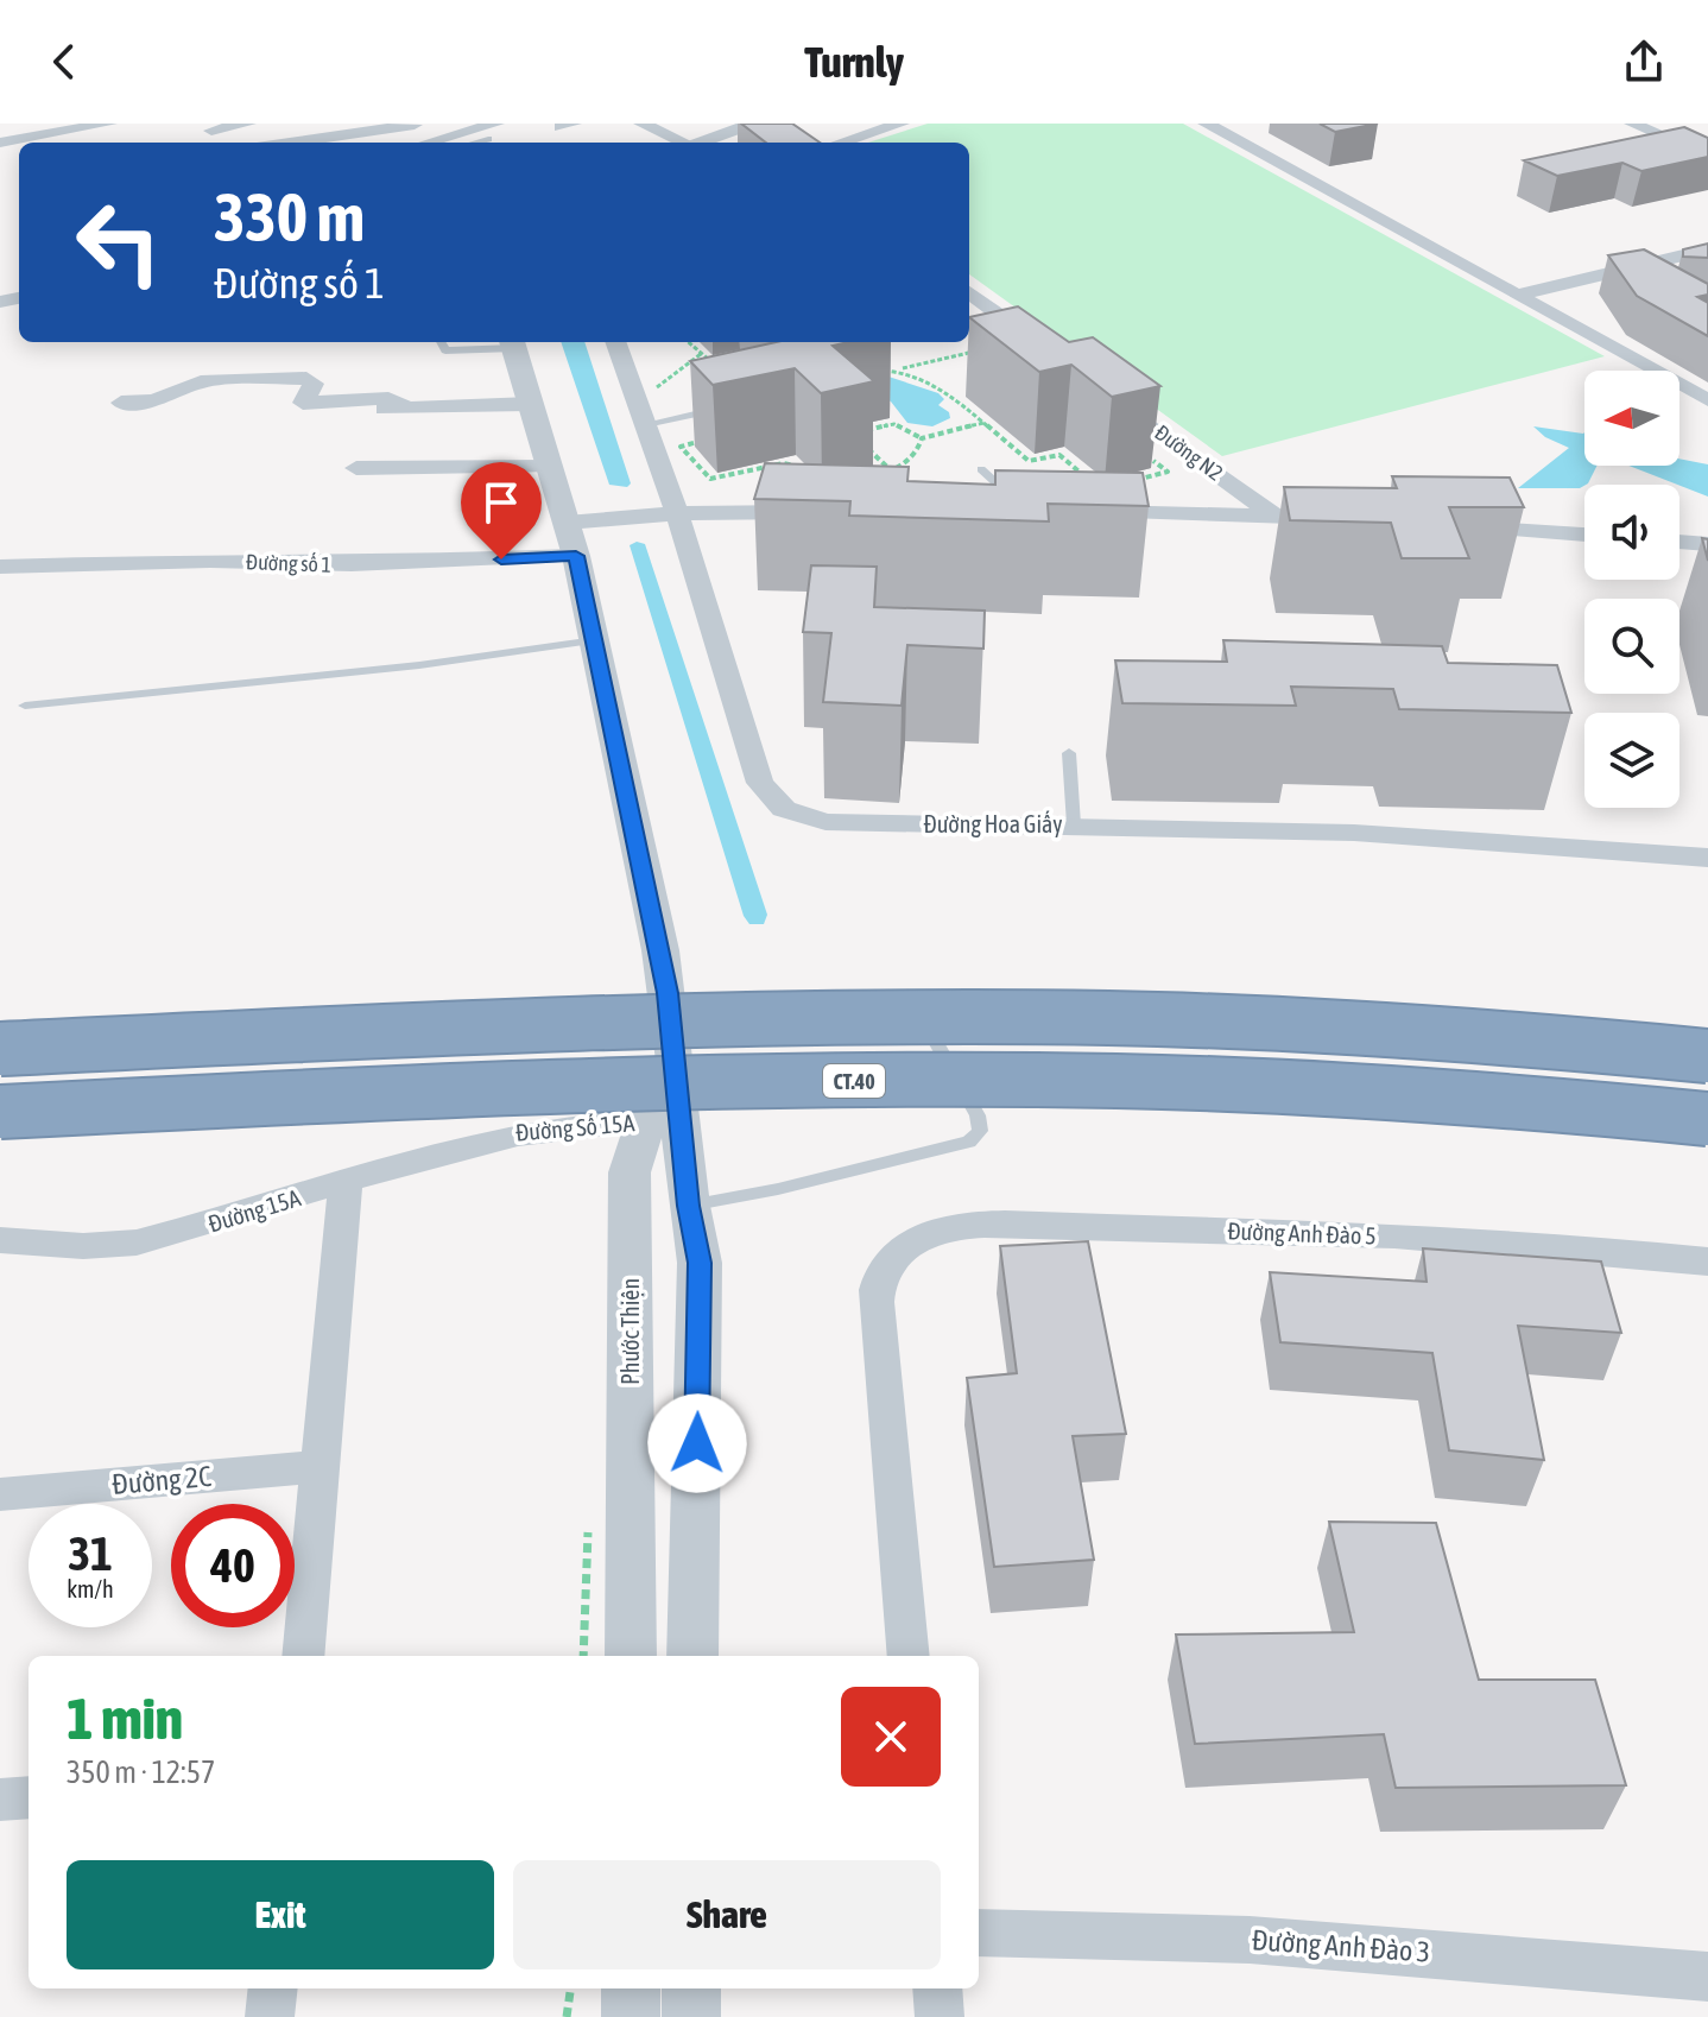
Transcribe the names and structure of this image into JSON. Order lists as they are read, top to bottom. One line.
{"streets":{"highway":["CT.40"],"street":["Đường N2","Đường số 1","Đường Hoa Giấy","Đường Số 15A","Đường 15A","Đường Anh Đào 5","Phước Thiện","Đường 2C","Đường Anh Đào 3"]},"crossings":[["Đường Số 15A","Đường 15A"],["Đường Số 15A","Phước Thiện"]],"north":"left","page":{"header":"Turnly","turn":["330 m","Đường số 1"],"speed":"31 km/h","limit":"40","heading":["1 min","350 m · 12:57"],"buttons":["Exit","Share"]}}
